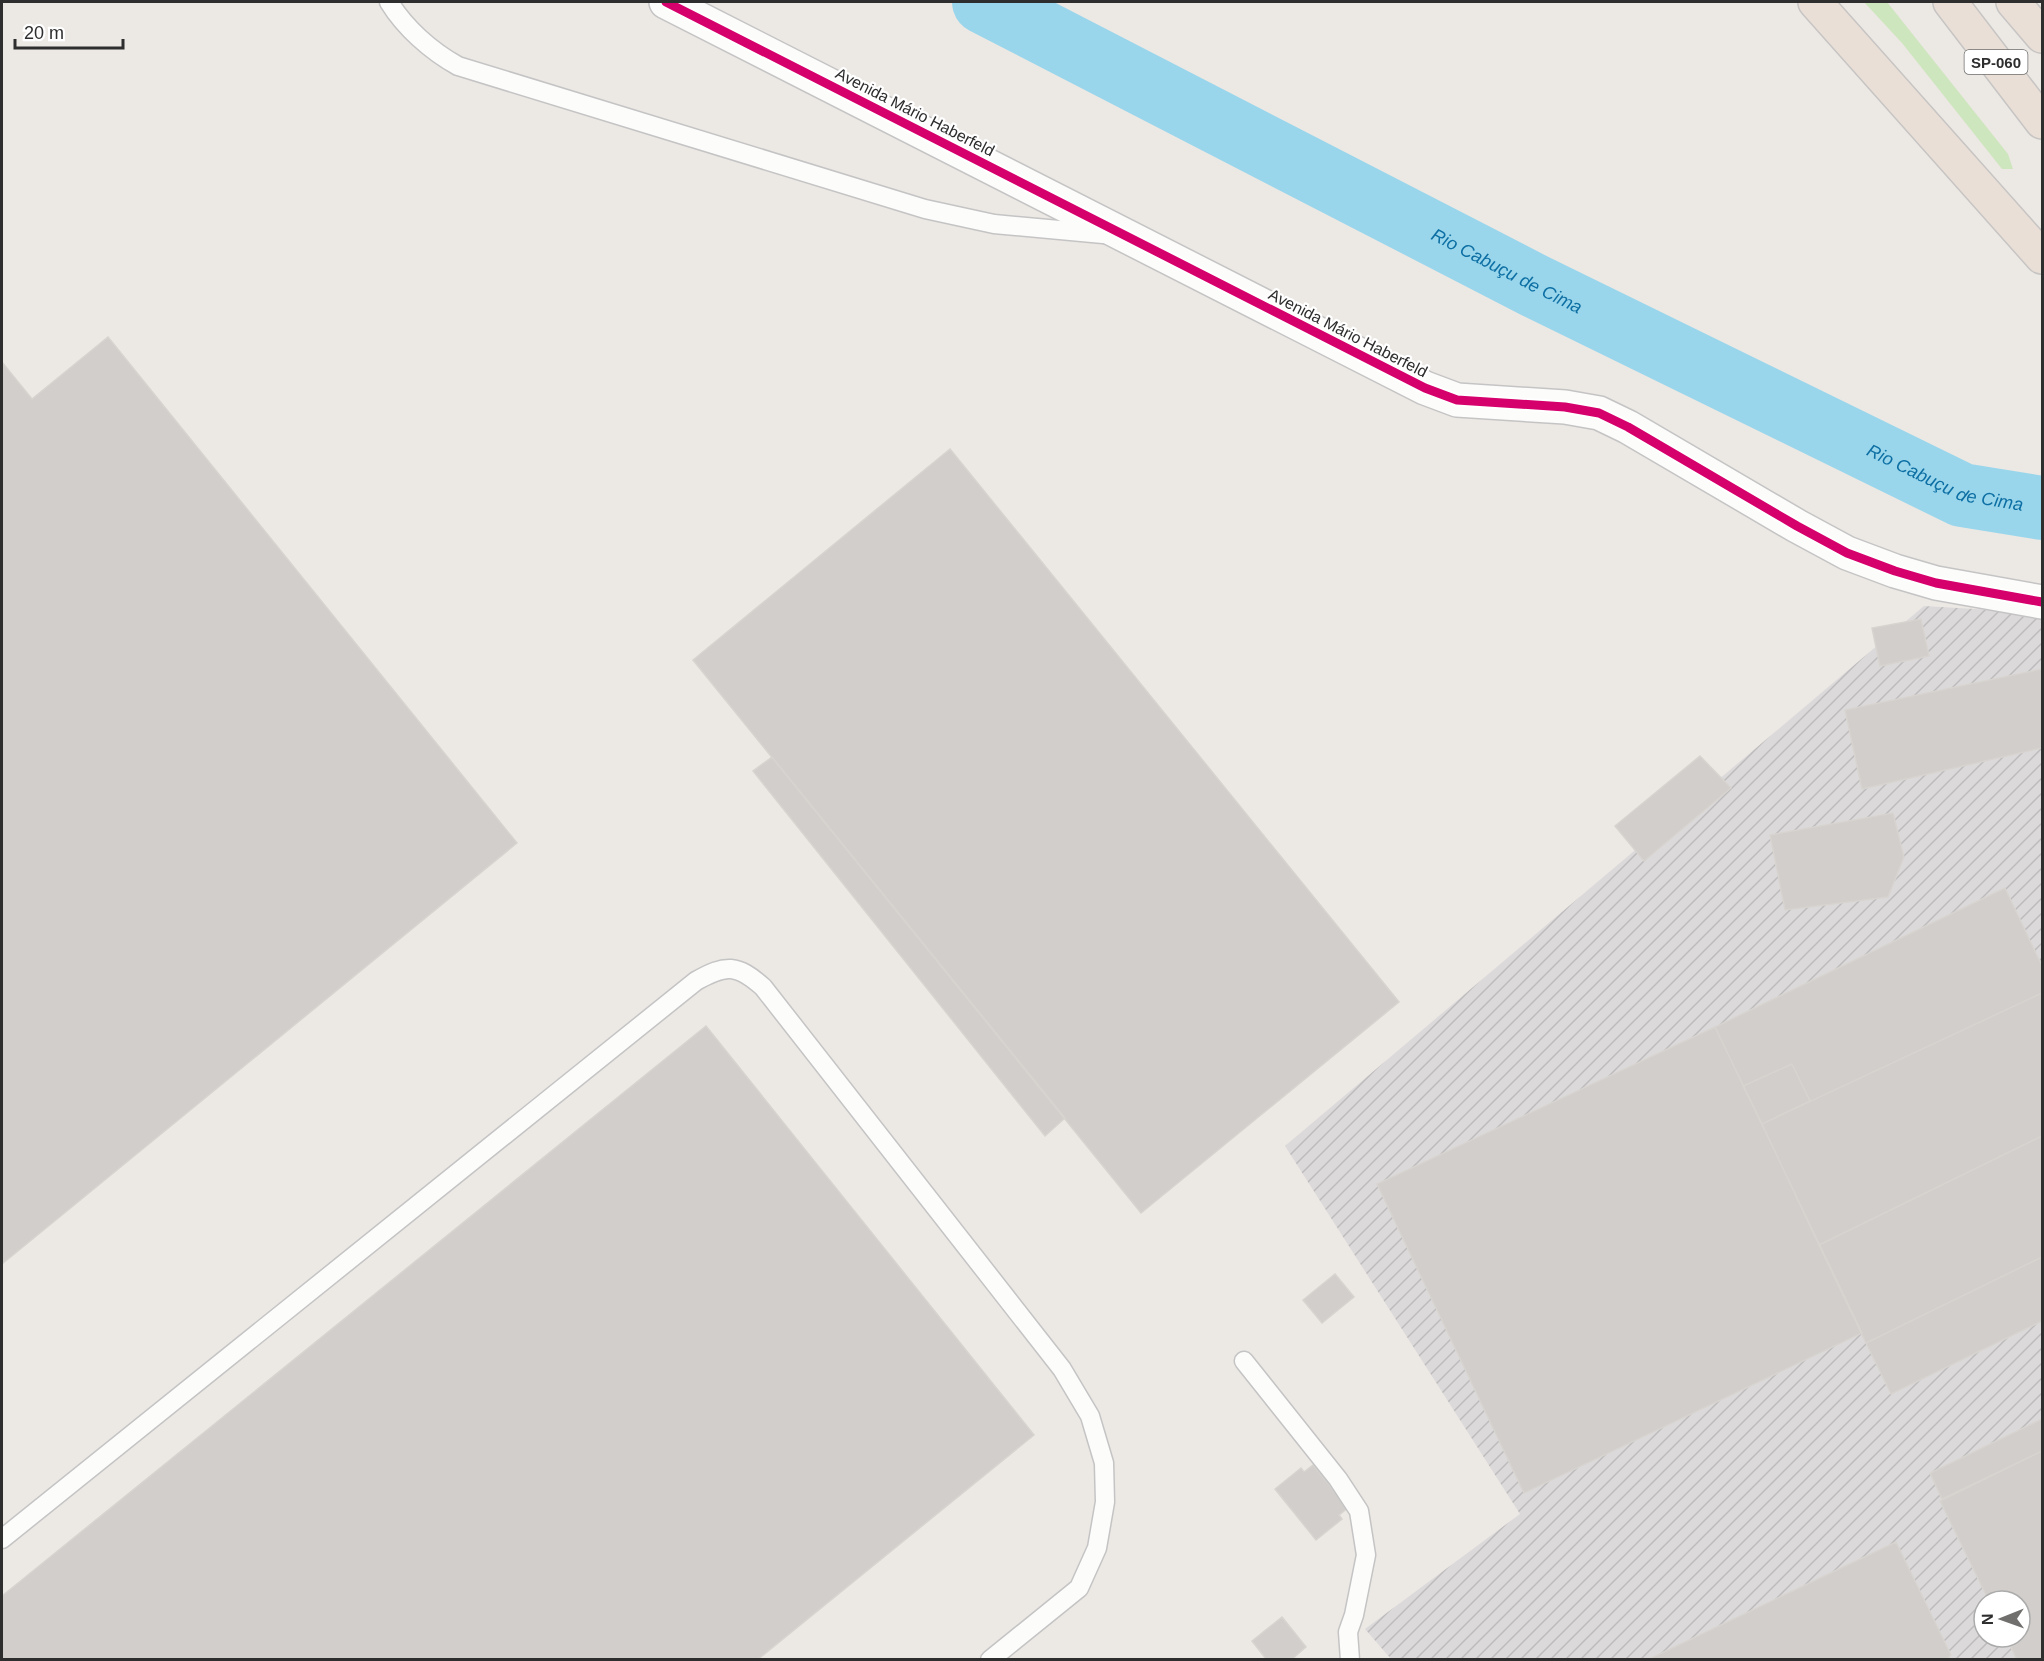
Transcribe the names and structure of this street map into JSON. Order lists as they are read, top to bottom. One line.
{"streets":{"highway":["SP-060"],"street":["Avenida Mário Haberfeld"]},"water":["Rio Cabuçu de Cima"],"scale_bar":"20 m","north":"left"}
